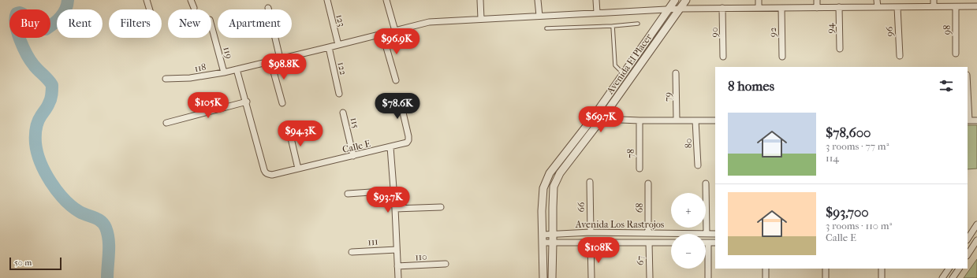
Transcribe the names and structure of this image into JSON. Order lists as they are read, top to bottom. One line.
{"streets":{"street":["123","94","98","96","90","92","119","Avenida El Placer","118","122","79","115","80","Calle E","78","66","68","Avenida Los Rastrojos","111","110","67"]},"crossings":[["123","118"],["94","118"],["98","118"],["96","118"],["90","118"],["92","118"],["119","118"],["Avenida El Placer","118"],["Avenida El Placer","Avenida Los Rastrojos"],["118","122"],["118","Calle E"],["115","Calle E"],["66","Avenida Los Rastrojos"],["68","Avenida Los Rastrojos"],["Avenida Los Rastrojos","67"]],"scale_bar":"50 m","page":{"chip":["Buy","Rent","Filters","New","Apartment"],"price":["$96.9K","$98.8K","$105K","$78.6K","$69.7K","$94.3K","$93.7K","$108K"],"heading":"8 homes","list":[{"name":"$78,600","note":"3 rooms · 77 m² · 114"},{"name":"$93,700","note":"3 rooms · 110 m² · Calle E"}],"map_buttons":["+","−"],"scale":"50 m"}}
